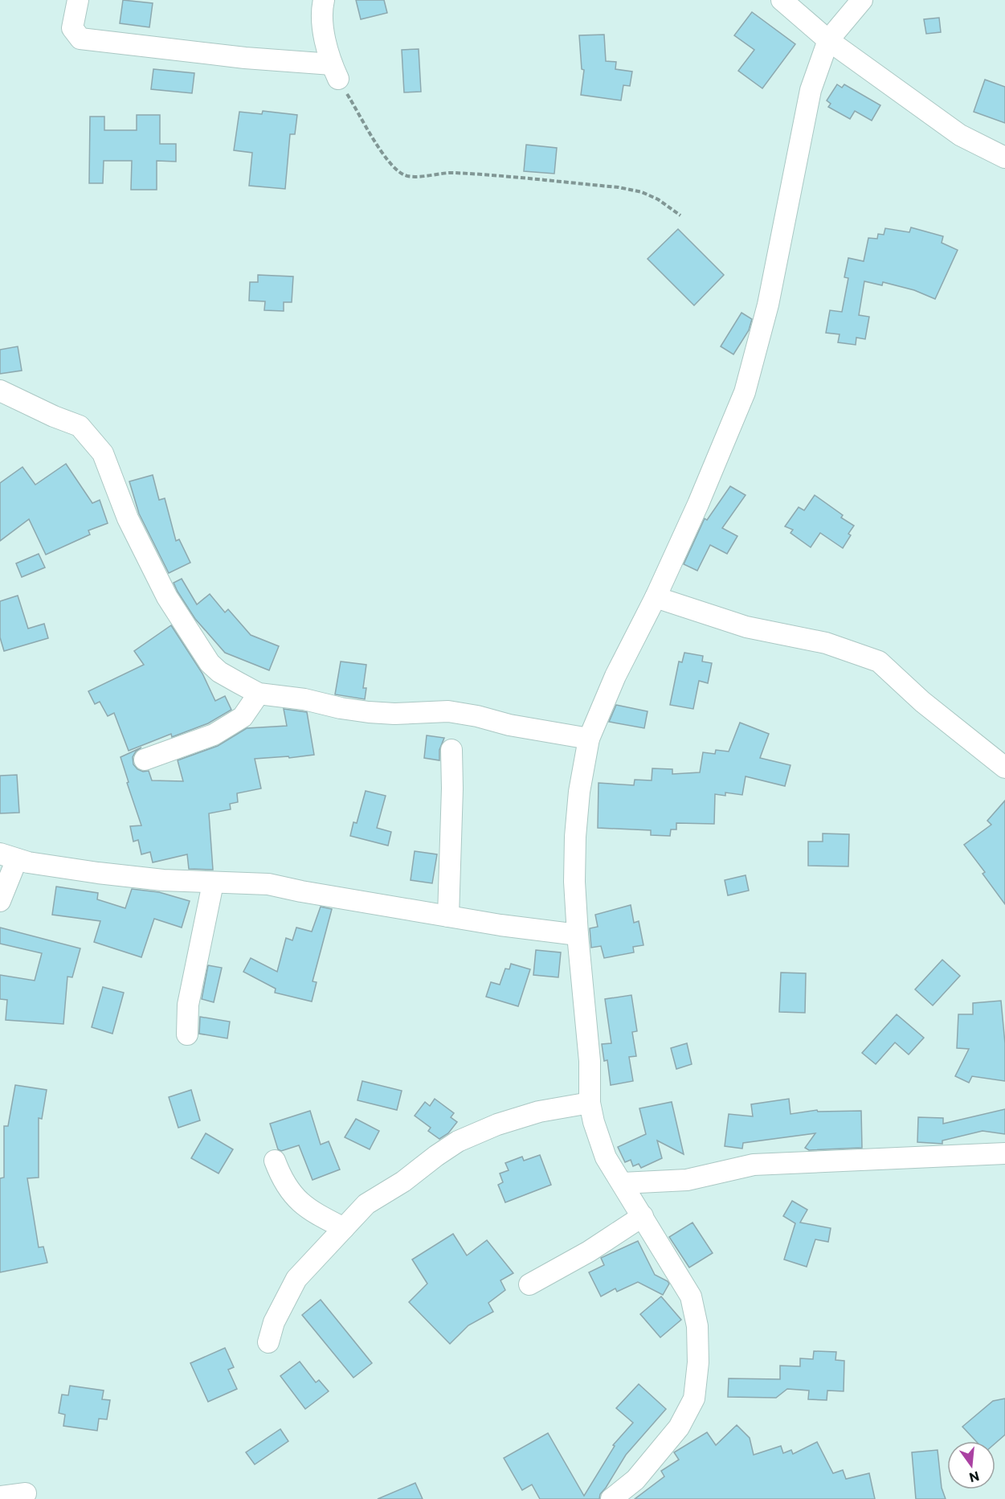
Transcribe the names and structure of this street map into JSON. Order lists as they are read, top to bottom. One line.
{"north":"bottom"}
